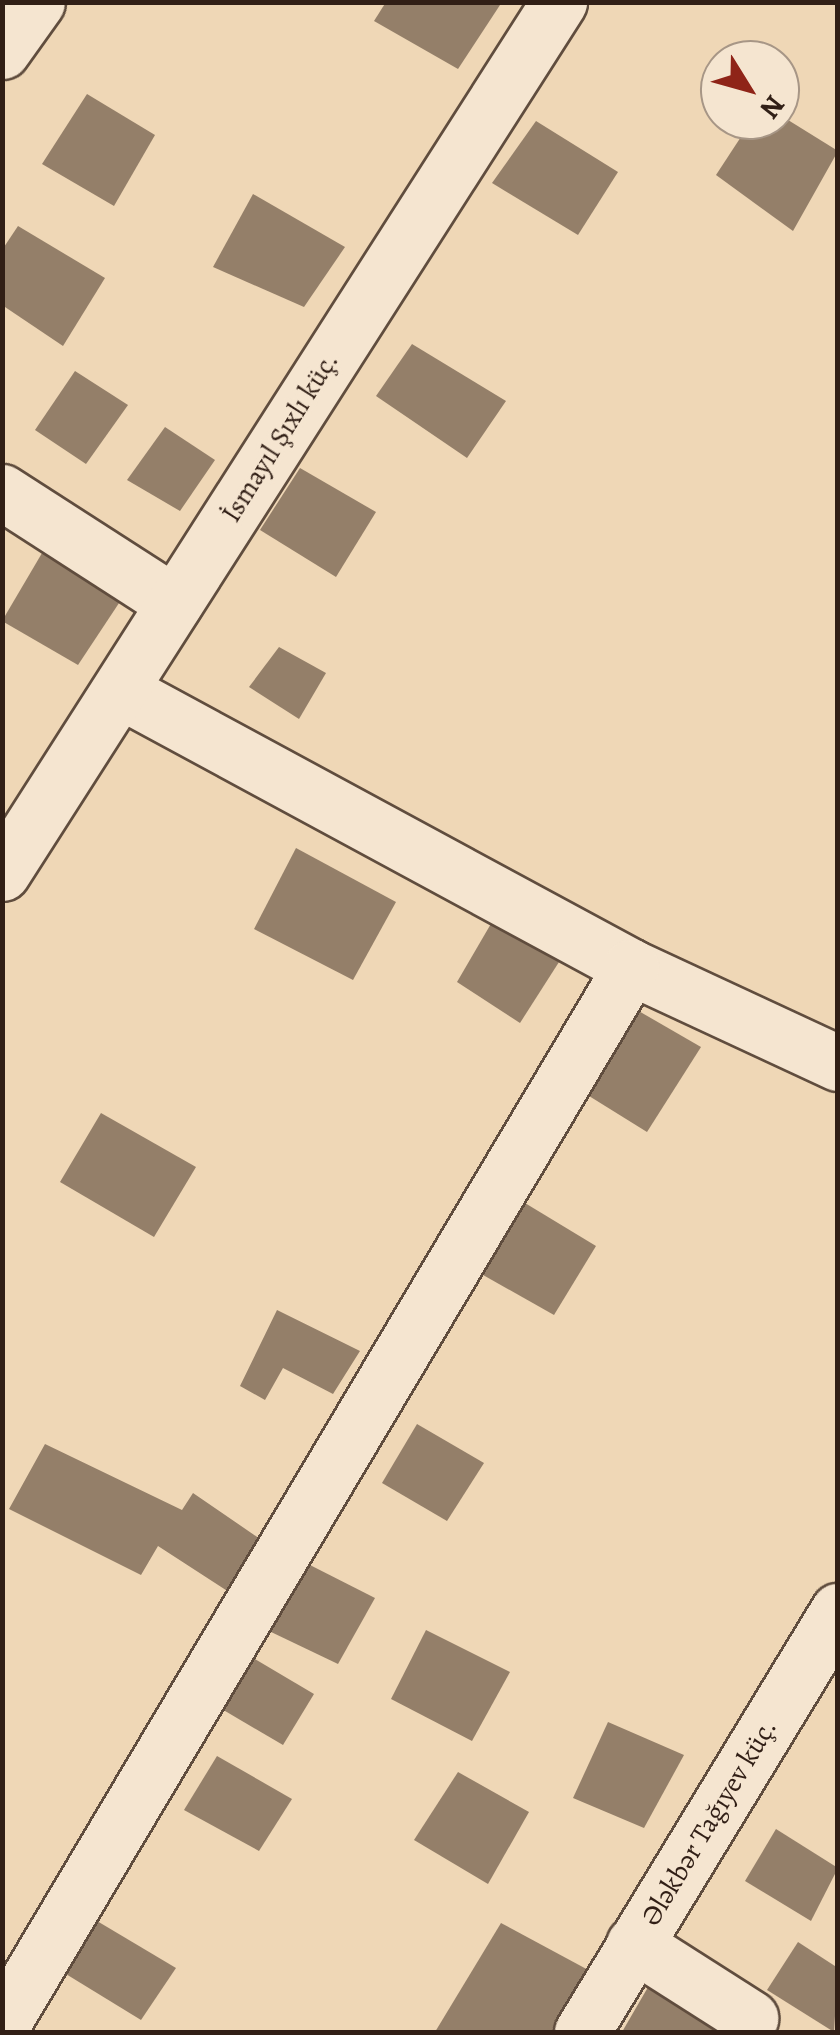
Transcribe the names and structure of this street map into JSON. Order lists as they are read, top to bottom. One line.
{"streets":{"street":["İsmayıl Şıxlı küç.","Ələkbər Tağıyev küç."]},"north":"bottom right"}
